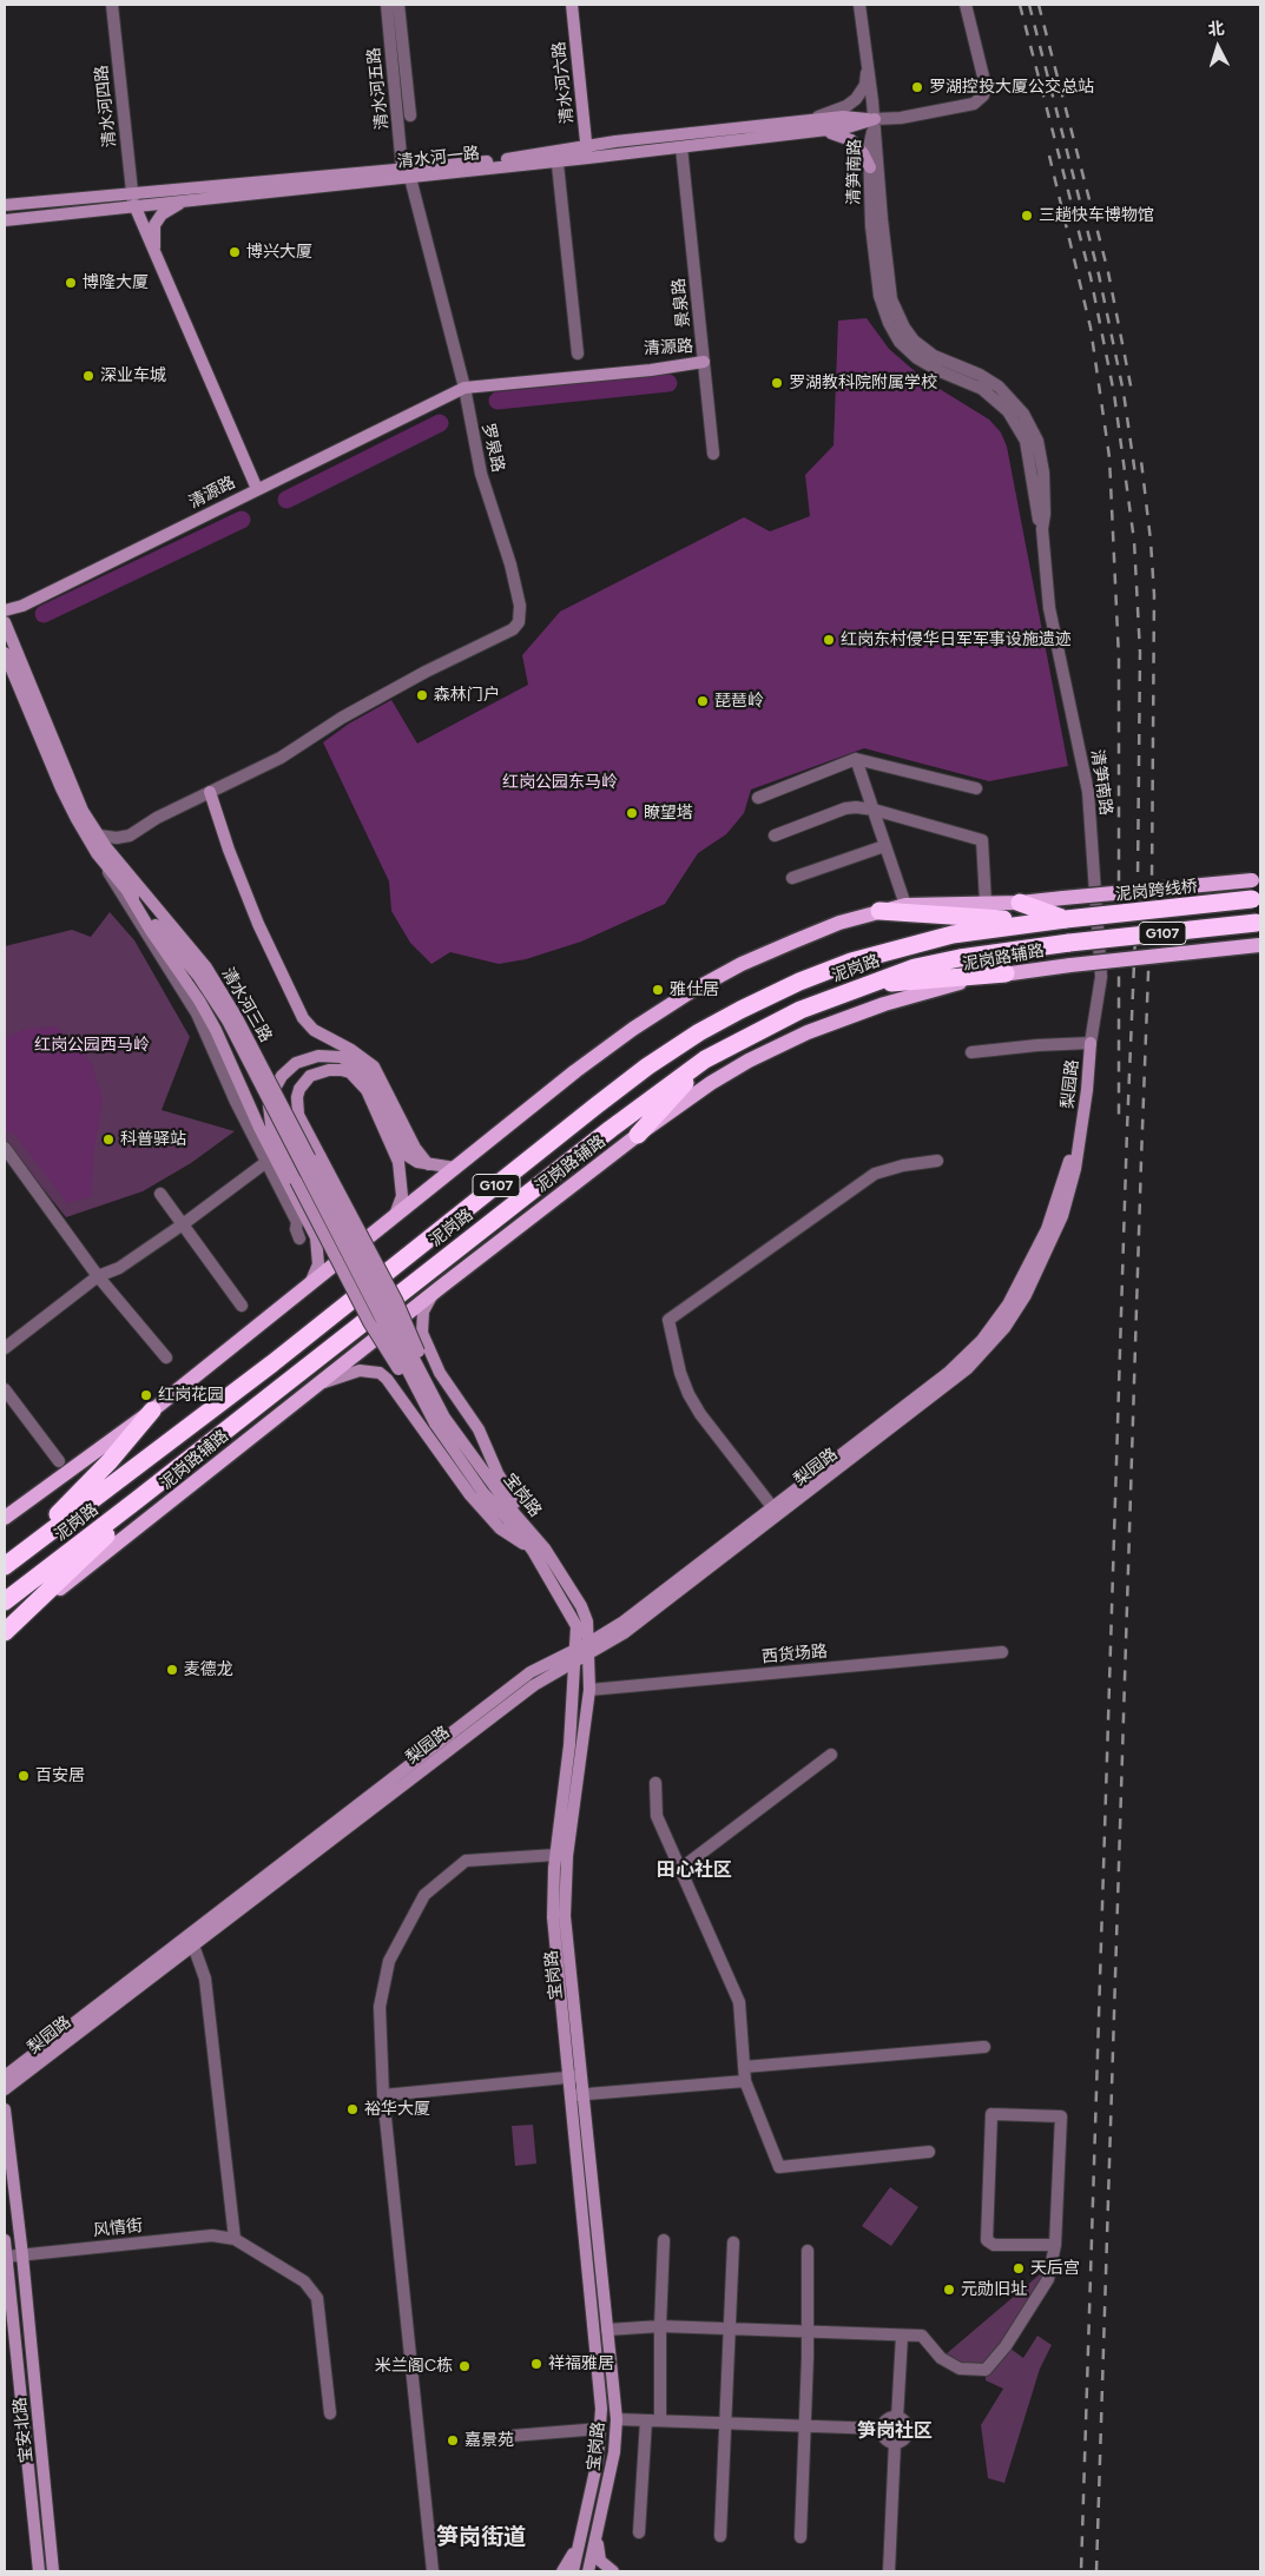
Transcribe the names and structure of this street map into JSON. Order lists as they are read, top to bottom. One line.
{"streets":{"highway":["泥岗跨线桥","G107","泥岗路"],"main road":["泥岗路辅路"],"street":["清水河六路","清水河五路","清水河四路","清水河一路","清笋南路","景泉路","清源路","罗泉路","清水河三路","梨园路","宝岗路","西货场路","风情街","宝安北路"]},"crossings":[["清水河六路","清水河一路"],["清水河五路","清水河一路"],["清水河五路","清源路"],["清水河五路","罗泉路"],["清水河四路","清水河一路"],["清水河一路","清笋南路"],["清水河一路","景泉路"],["清笋南路","梨园路"],["景泉路","清源路"],["清源路","罗泉路"],["罗泉路","清水河三路"],["泥岗跨线桥","泥岗路"],["清水河三路","宝岗路"],["梨园路","宝岗路"],["宝岗路","西货场路"],["风情街","宝安北路"]],"districts":["田心社区","笋岗社区","笋岗街道"],"parks":["红岗公园东马岭","红岗公园西马岭"],"places":["罗湖控投大厦公交总站","三趟快车博物馆","博兴大厦","博隆大厦","深业车城","罗湖教科院附属学校","红岗东村侵华日军军事设施遗迹","森林门户","琵琶岭","瞭望塔","雅仕居","科普驿站","红岗花园","麦德龙","百安居","裕华大厦","天后宫","元勋旧址","祥福雅居","米兰阁C栋","嘉景苑"],"north":"top"}
